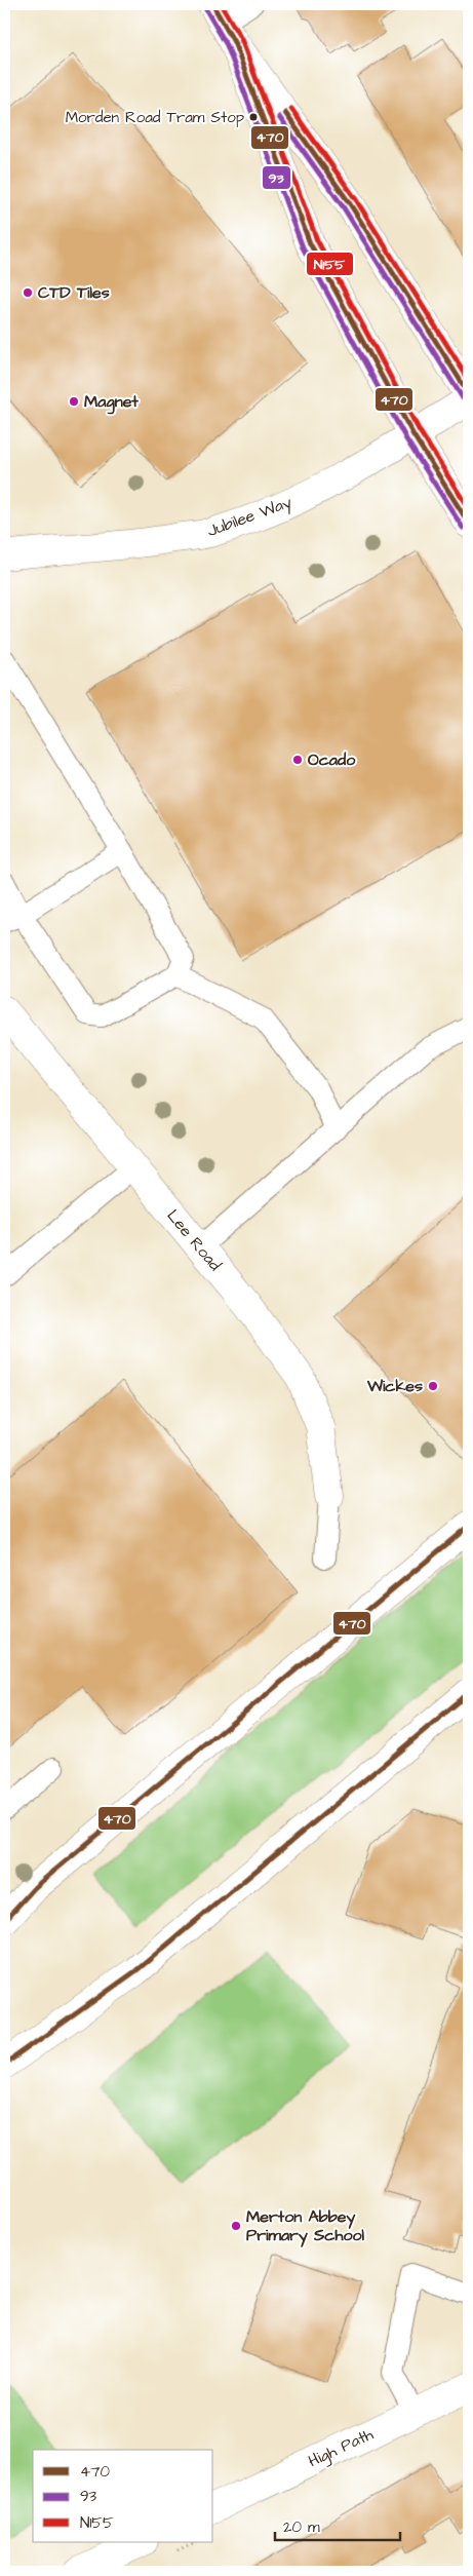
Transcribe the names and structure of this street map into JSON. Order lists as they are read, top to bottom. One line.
{"streets":{"main road":["Jubilee Way","Lee Road","High Path"]},"places":["Morden Road Tram Stop","CTD Tiles","Magnet","Ocado","Wickes","Merton Abbey Primary School"],"lines":["transit line 470","transit line N155","transit line 93"],"legend":["470","93","N155"],"scale_bar":"20 m"}
